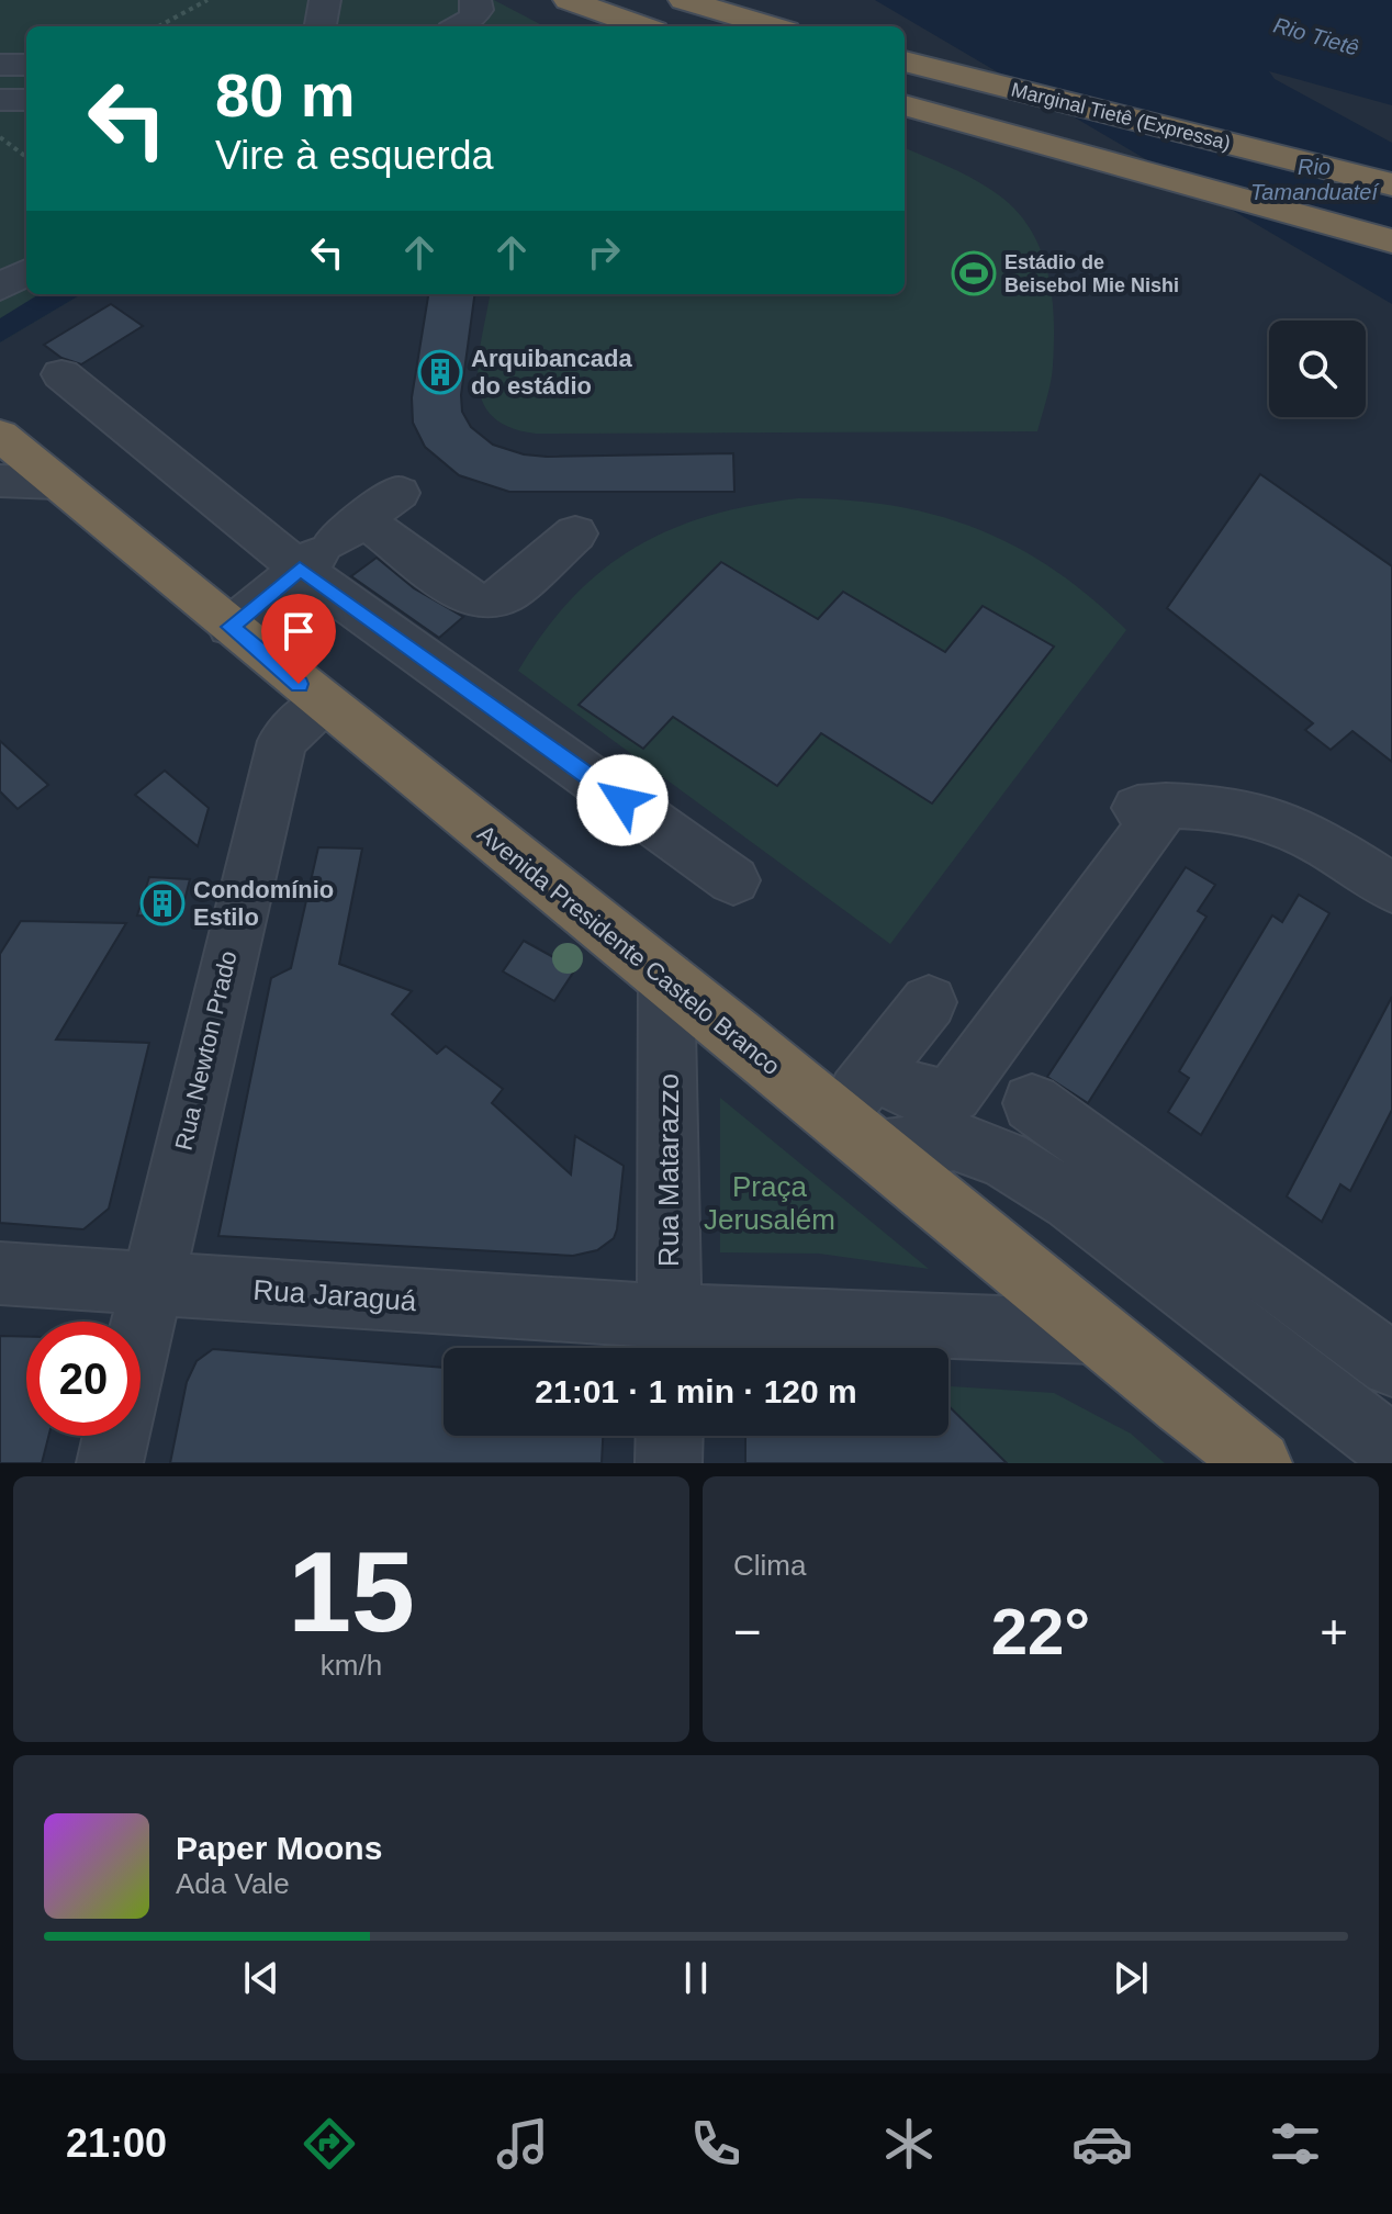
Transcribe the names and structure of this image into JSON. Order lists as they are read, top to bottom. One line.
{"streets":{"highway":["Marginal Tietê (Expressa)","Avenida Presidente Castelo Branco"],"street":["Rua Newton Prado","Rua Matarazzo","Rua Jaraguá"]},"crossings":[["Avenida Presidente Castelo Branco","Rua Newton Prado"],["Avenida Presidente Castelo Branco","Rua Matarazzo"],["Rua Newton Prado","Rua Jaraguá"],["Rua Matarazzo","Rua Jaraguá"]],"water":["Rio Tietê","Rio Tamanduateí"],"parks":["Praça Jerusalém"],"places":{"sports":["Estádio de Beisebol Mie Nishi"],"building":["Arquibancada do estádio","Condomínio Estilo"]},"page":{"turn":["80 m","Vire à esquerda"],"limit":"20","trip":"21:01 · 1 min · 120 m","tile":[["15","km/h"],"Clima"],"heat":["−","22°","+"],"song":["Paper Moons","Ada Vale"],"tabs":"21:00"}}
